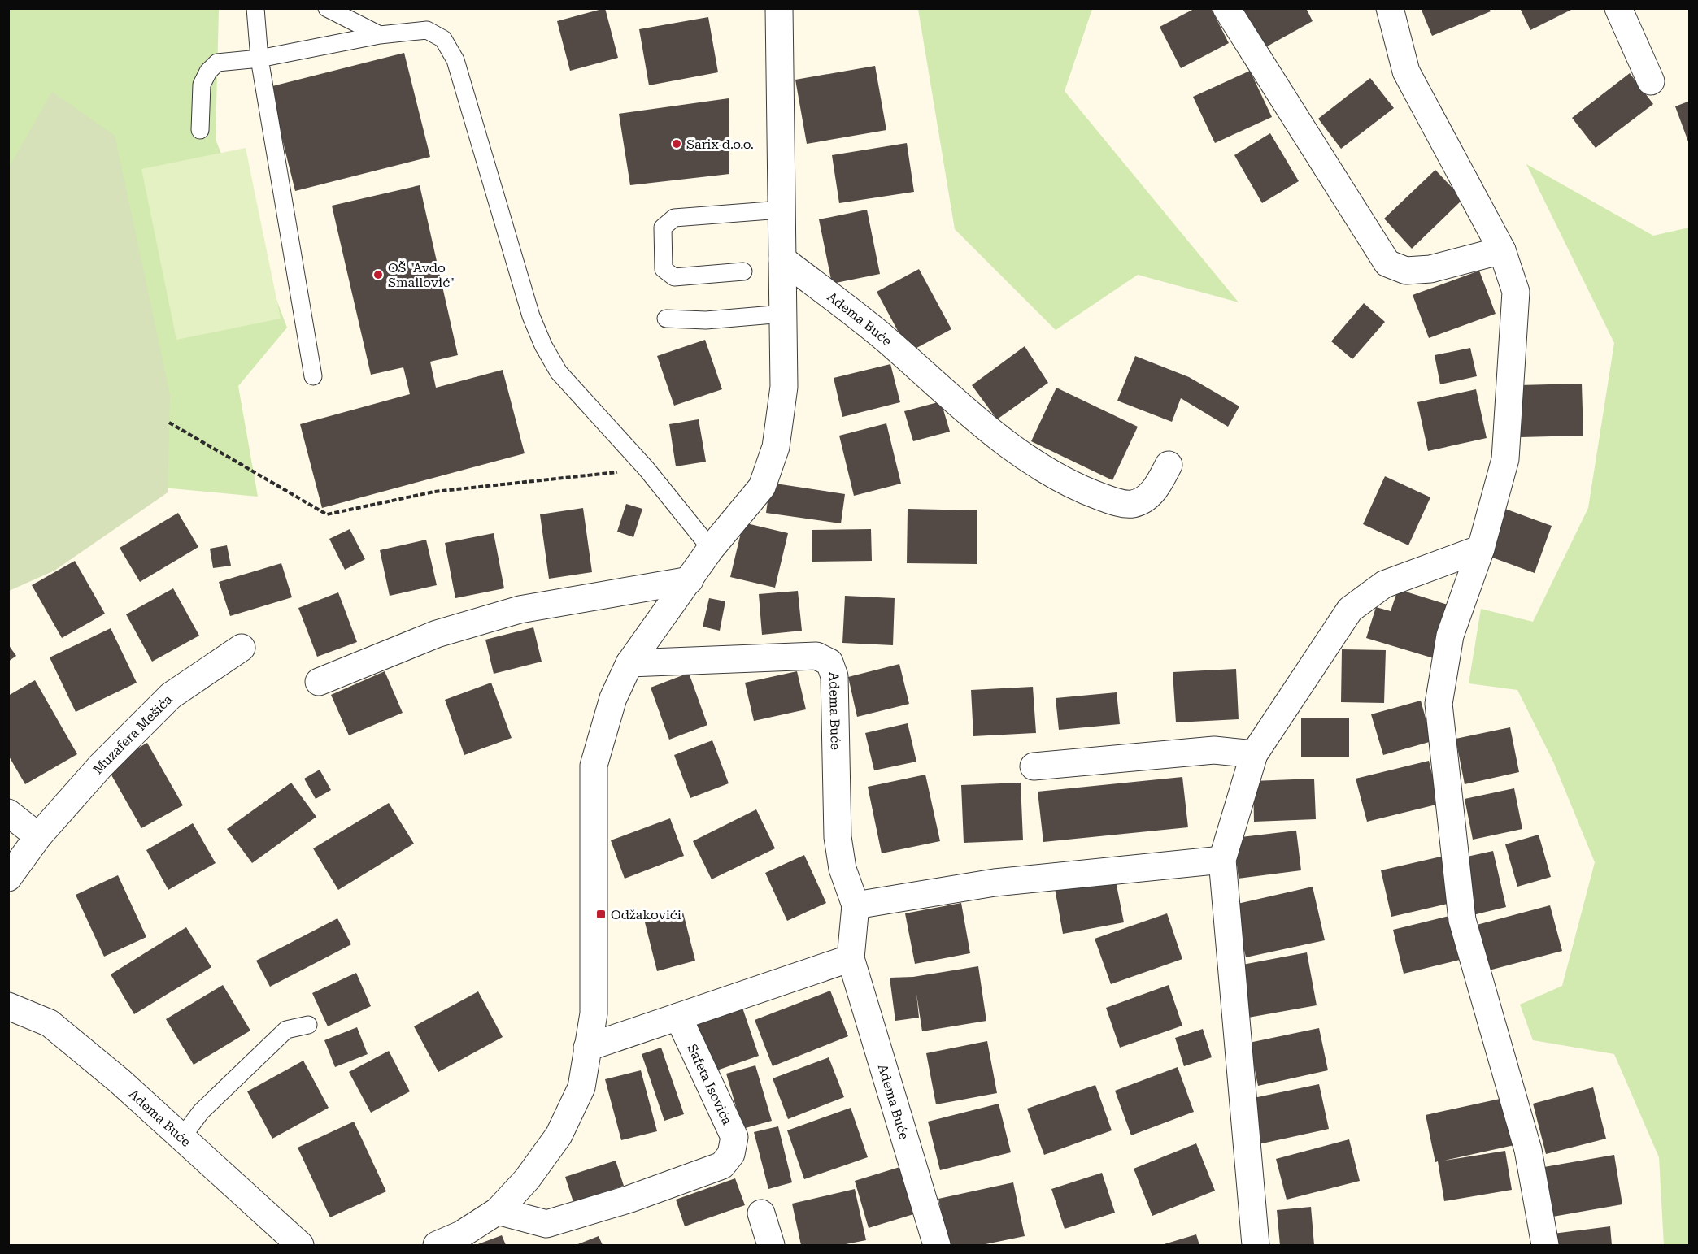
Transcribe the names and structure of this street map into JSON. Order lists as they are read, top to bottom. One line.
{"streets":{"street":["Adema Buće","Muzafera Mešića","Safeta Isovića"]},"places":{"other":["Sarix d.o.o.","OŠ \"Avdo Smailović\""],"transit":["Odžakovići"]}}
